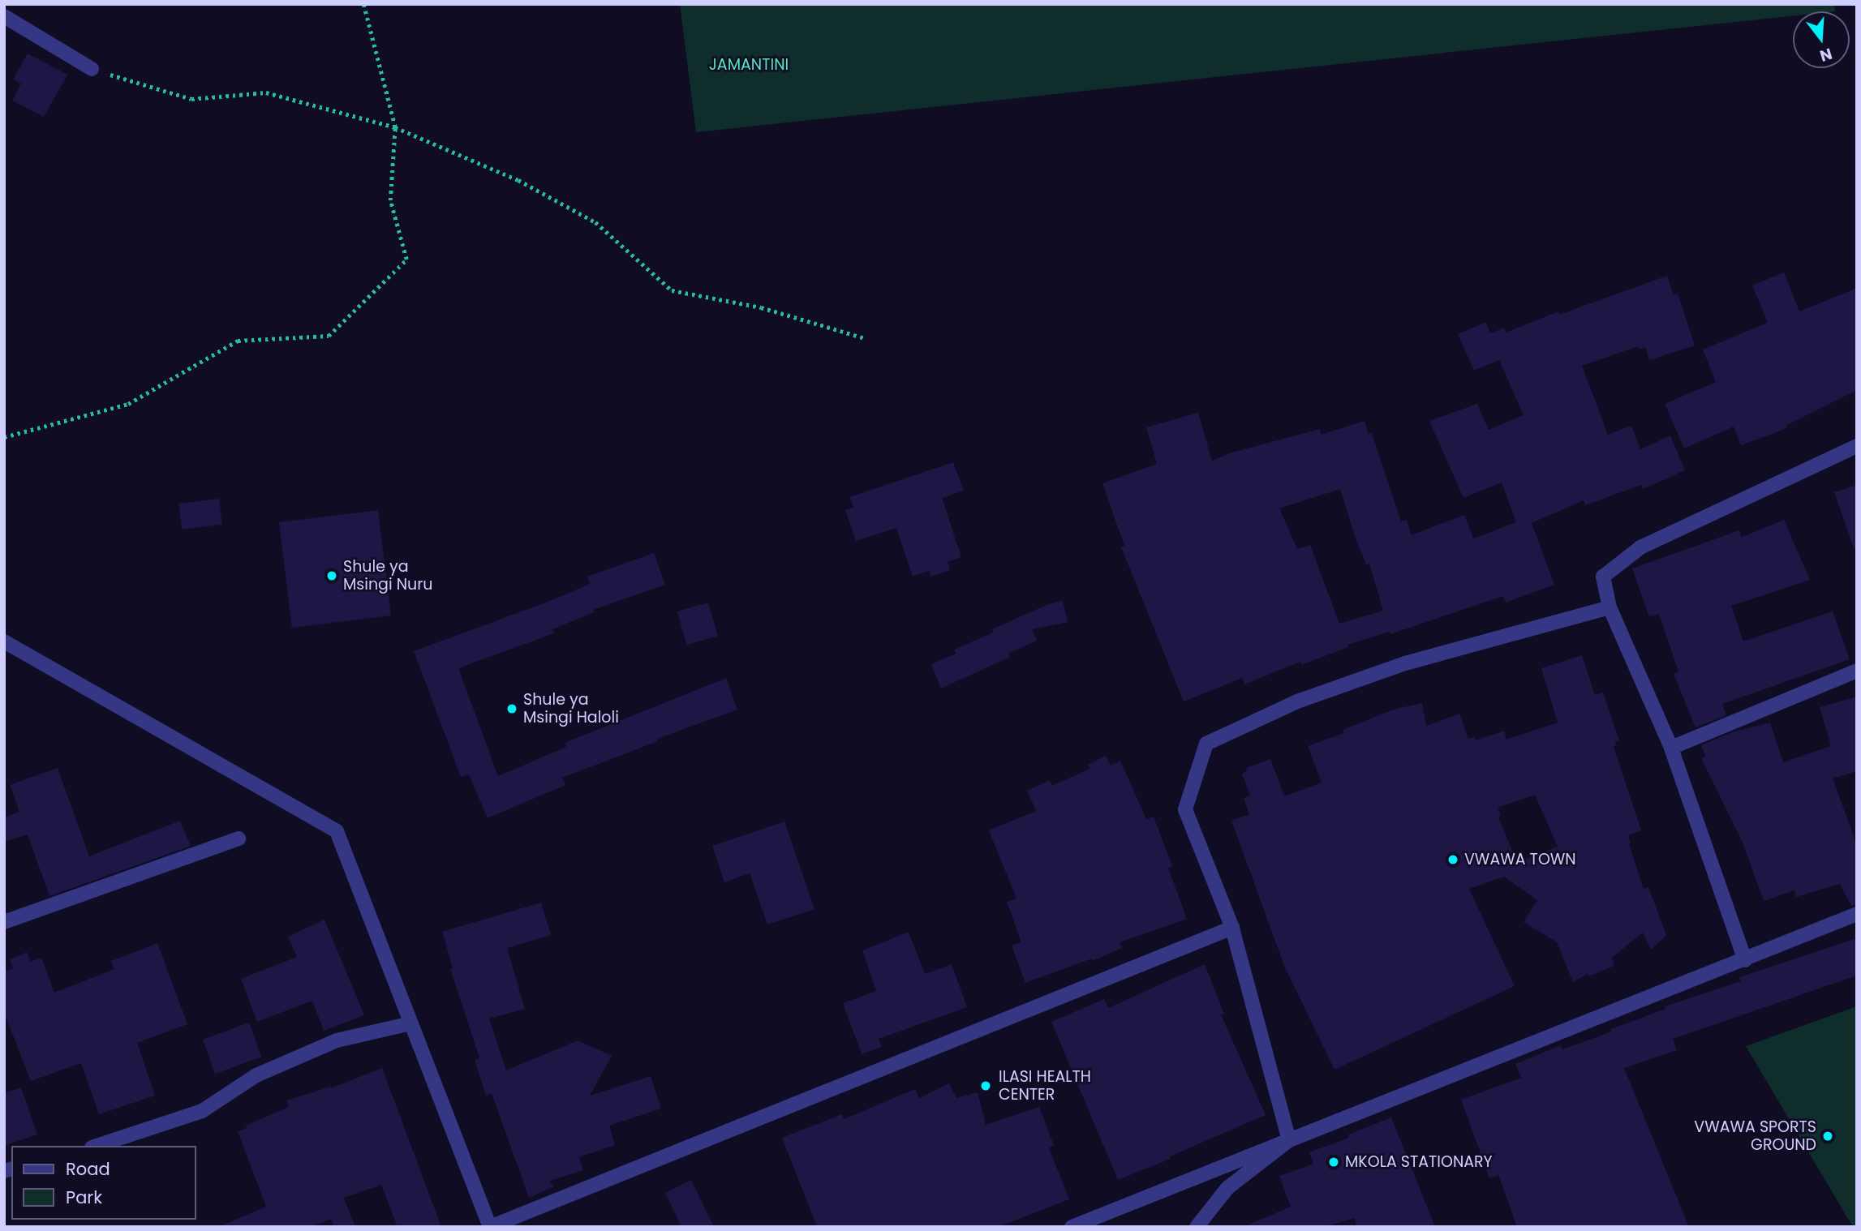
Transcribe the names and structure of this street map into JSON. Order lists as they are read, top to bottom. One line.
{"parks":["JAMANTINI"],"places":["Shule ya Msingi Nuru","Shule ya Msingi Haloli","VWAWA TOWN","ILASI HEALTH CENTER","VWAWA SPORTS GROUND","MKOLA STATIONARY"],"legend":["Road","Park"],"north":"bottom"}
